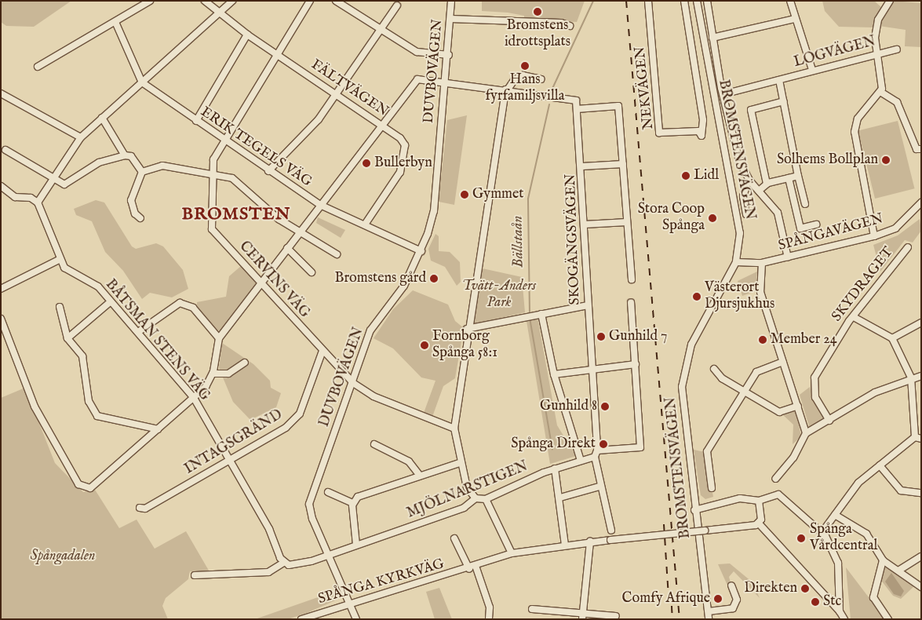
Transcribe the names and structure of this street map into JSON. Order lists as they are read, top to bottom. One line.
{"streets":{"street":["LOGVÄGEN","DUVBOVÄGEN","NEKVÄGEN","FÄLTVÄGEN","ERIK TEGELS VÄG","BROMSTENSVÄGEN","SPÅNGAVÄGEN","SKOGÄNGSVÄGEN","CERVINS VÄG","SKYDRAGET","BÅTSMAN STENS VÄG","INTAGSGRÄND","MJÖLNARSTIGEN","SPÅNGA KYRKVÄG"]},"crossings":[["DUVBOVÄGEN","ERIK TEGELS VÄG"],["DUVBOVÄGEN","CERVINS VÄG"],["DUVBOVÄGEN","MJÖLNARSTIGEN"],["DUVBOVÄGEN","SPÅNGA KYRKVÄG"],["FÄLTVÄGEN","ERIK TEGELS VÄG"],["FÄLTVÄGEN","CERVINS VÄG"],["ERIK TEGELS VÄG","CERVINS VÄG"],["BROMSTENSVÄGEN","SPÅNGAVÄGEN"],["CERVINS VÄG","INTAGSGRÄND"],["BÅTSMAN STENS VÄG","INTAGSGRÄND"]],"districts":["BROMSTEN"],"water":["Bällstaån"],"parks":["Tvätt-Anders Park","Spångadalen"],"places":["Bromstens idrottsplats","Hans fyrfamiljsvilla","Solhems Bollplan","Bullerbyn","Lidl","Gymmet","Stora Coop Spånga","Bromstens gård","Västerort Djursjukhus","Gunhild 7","Member 24","Fornborg Spånga 58:1","Gunhild 8","Spånga Direkt","Spånga Vårdcentral","Direkten","Comfy Afrique","Stc"]}
